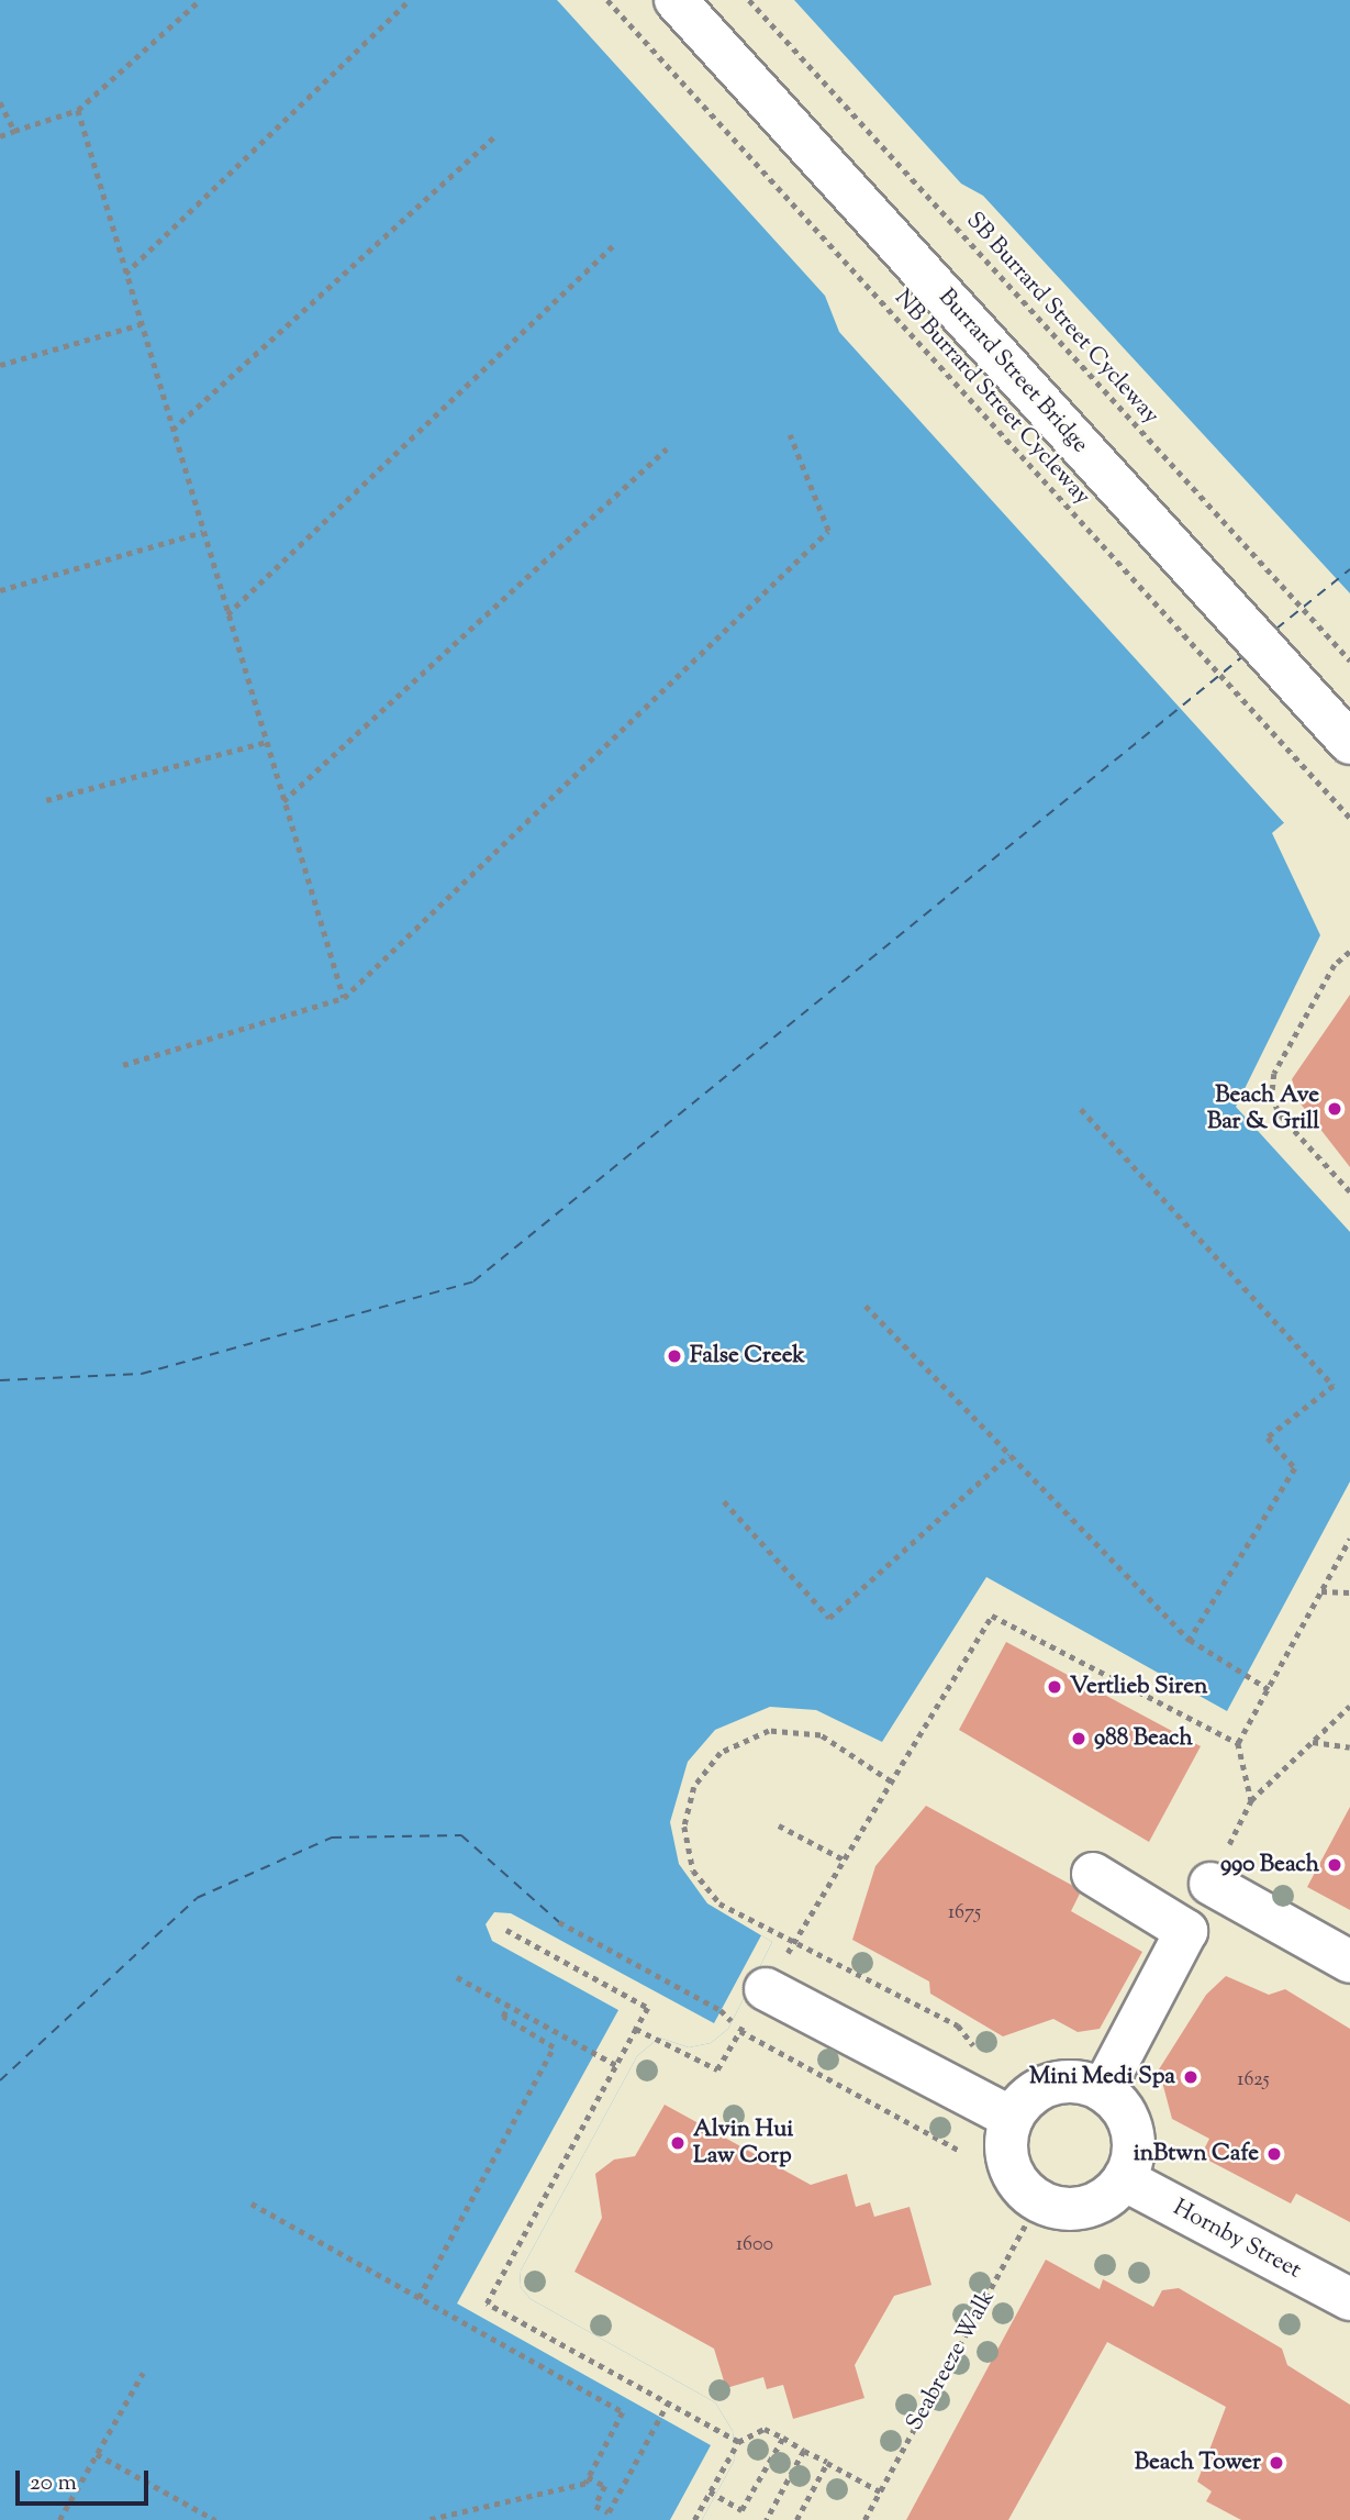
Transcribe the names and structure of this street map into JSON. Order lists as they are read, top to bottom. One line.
{"streets":{"main road":["Burrard Street Bridge","Hornby Street"],"path":["SB Burrard Street Cycleway","NB Burrard Street Cycleway","Seabreeze Walk"]},"crossings":[["Hornby Street","Seabreeze Walk"]],"places":["Beach Ave Bar & Grill","False Creek","Vertlieb Siren","988 Beach","990 Beach","Mini Medi Spa","Alvin Hui Law Corp","inBtwn Cafe","Beach Tower"],"house_numbers":["1675","1625","1600"],"scale_bar":"20 m"}
